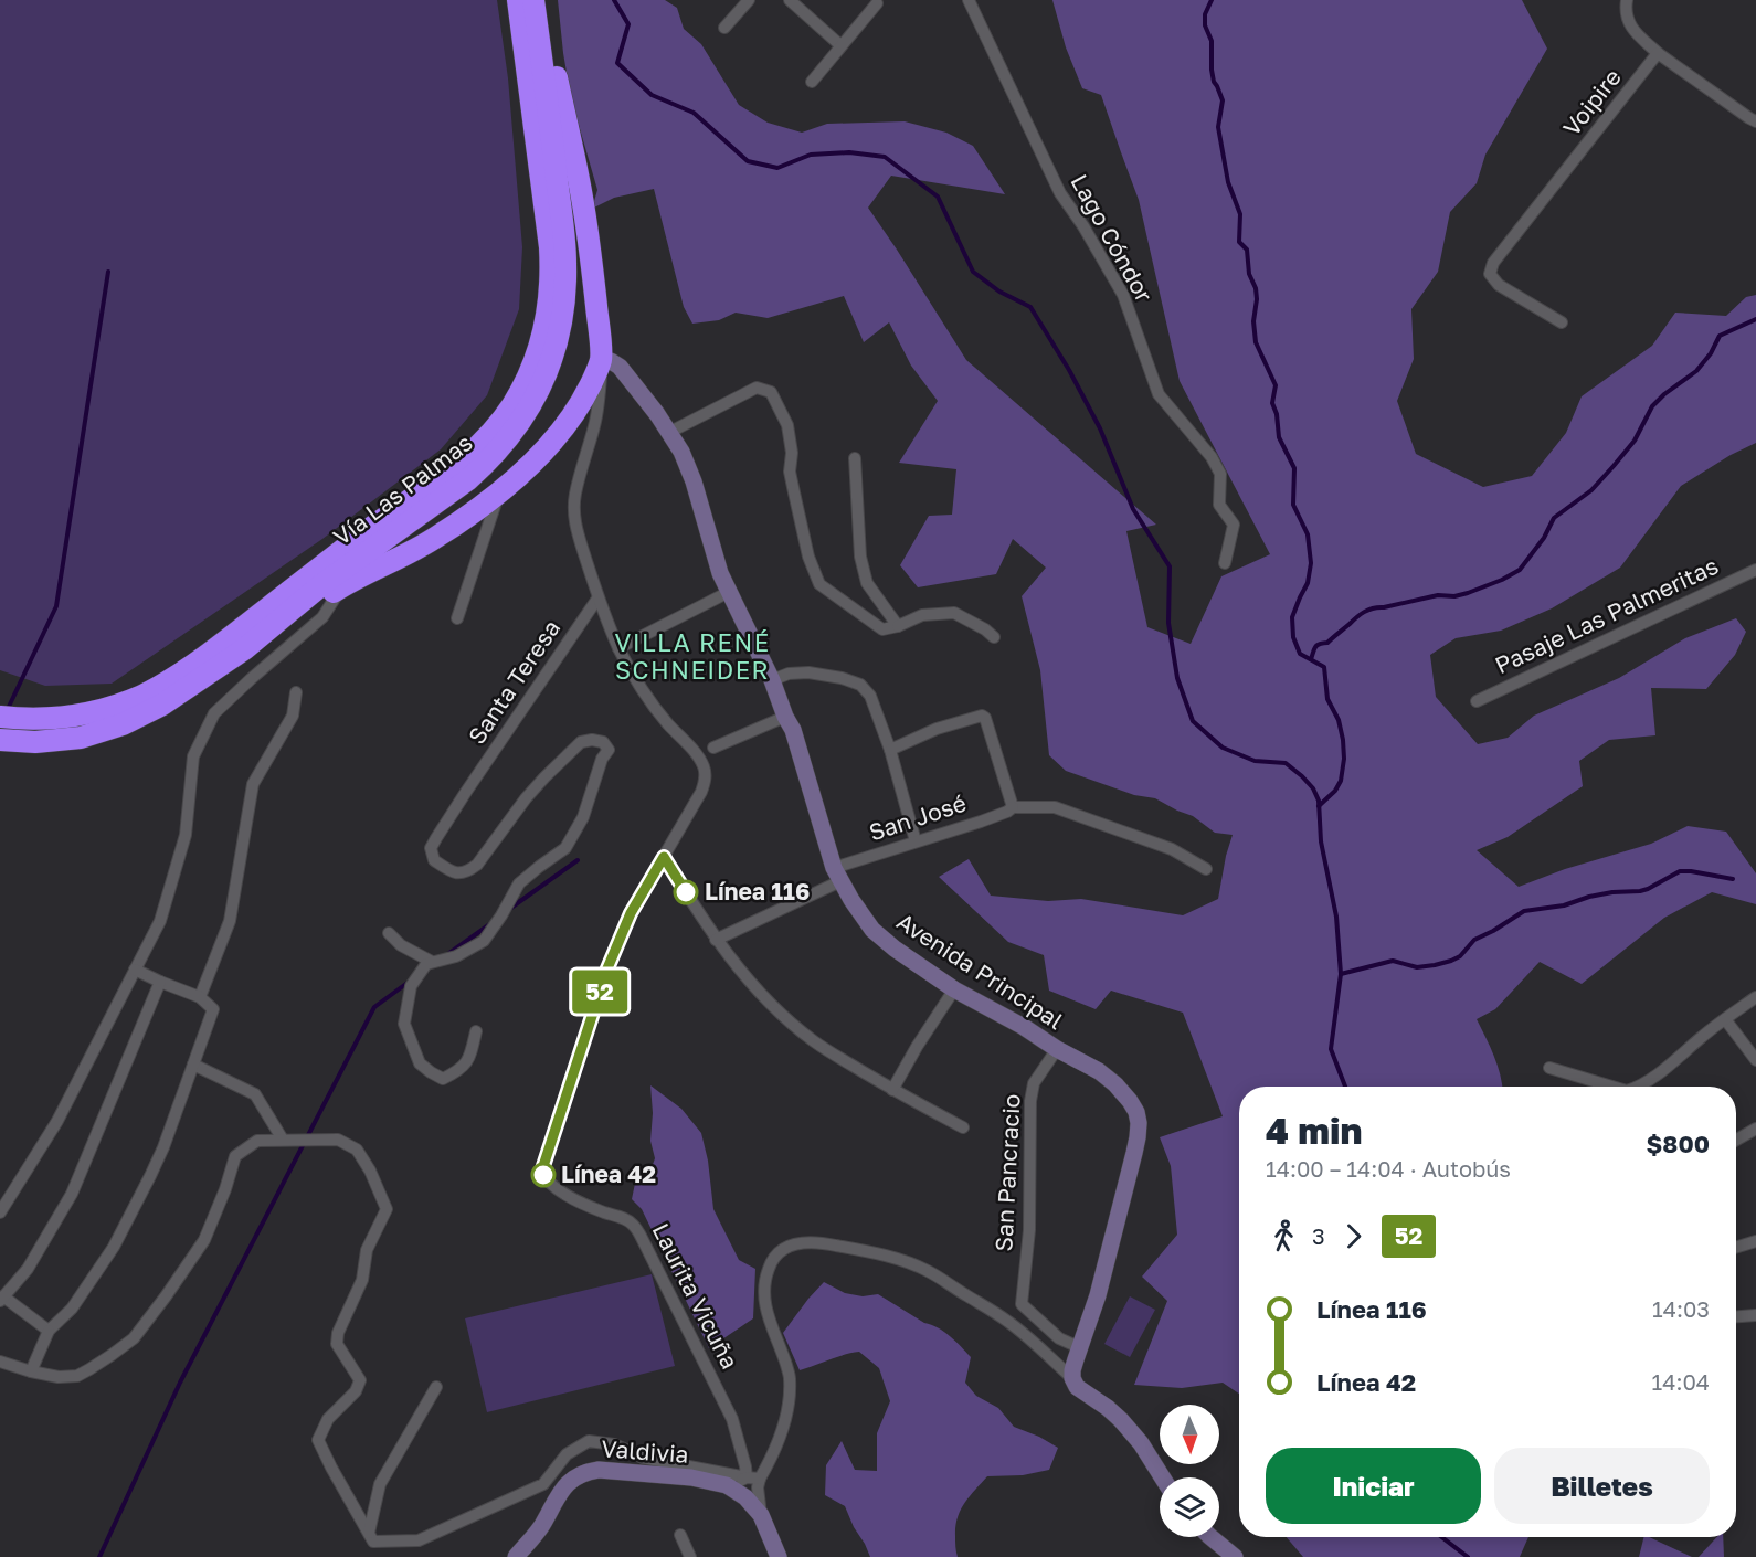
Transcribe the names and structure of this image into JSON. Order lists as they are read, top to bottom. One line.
{"streets":{"highway":["Vía Las Palmas"],"street":["Voipire","Lago Cóndor","Pasaje Las Palmeritas","Santa Teresa","San José","Avenida Principal","San Pancracio","Laurita Vicuña","Valdivia"]},"crossings":[["San José","Avenida Principal"],["Avenida Principal","San Pancracio"]],"districts":["VILLA RENÉ SCHNEIDER"],"places":["Línea 116","Línea 42"],"lines":["bus line 52"],"north":"bottom","page":{"on_map":"52","heading":["4 min","14:00 – 14:04 · Autobús","$800"],"legs":["3","52"],"list":[{"name":"Línea 116","value":"14:03"},{"name":"Línea 42","value":"14:04"}],"buttons":["Iniciar","Billetes"]}}
